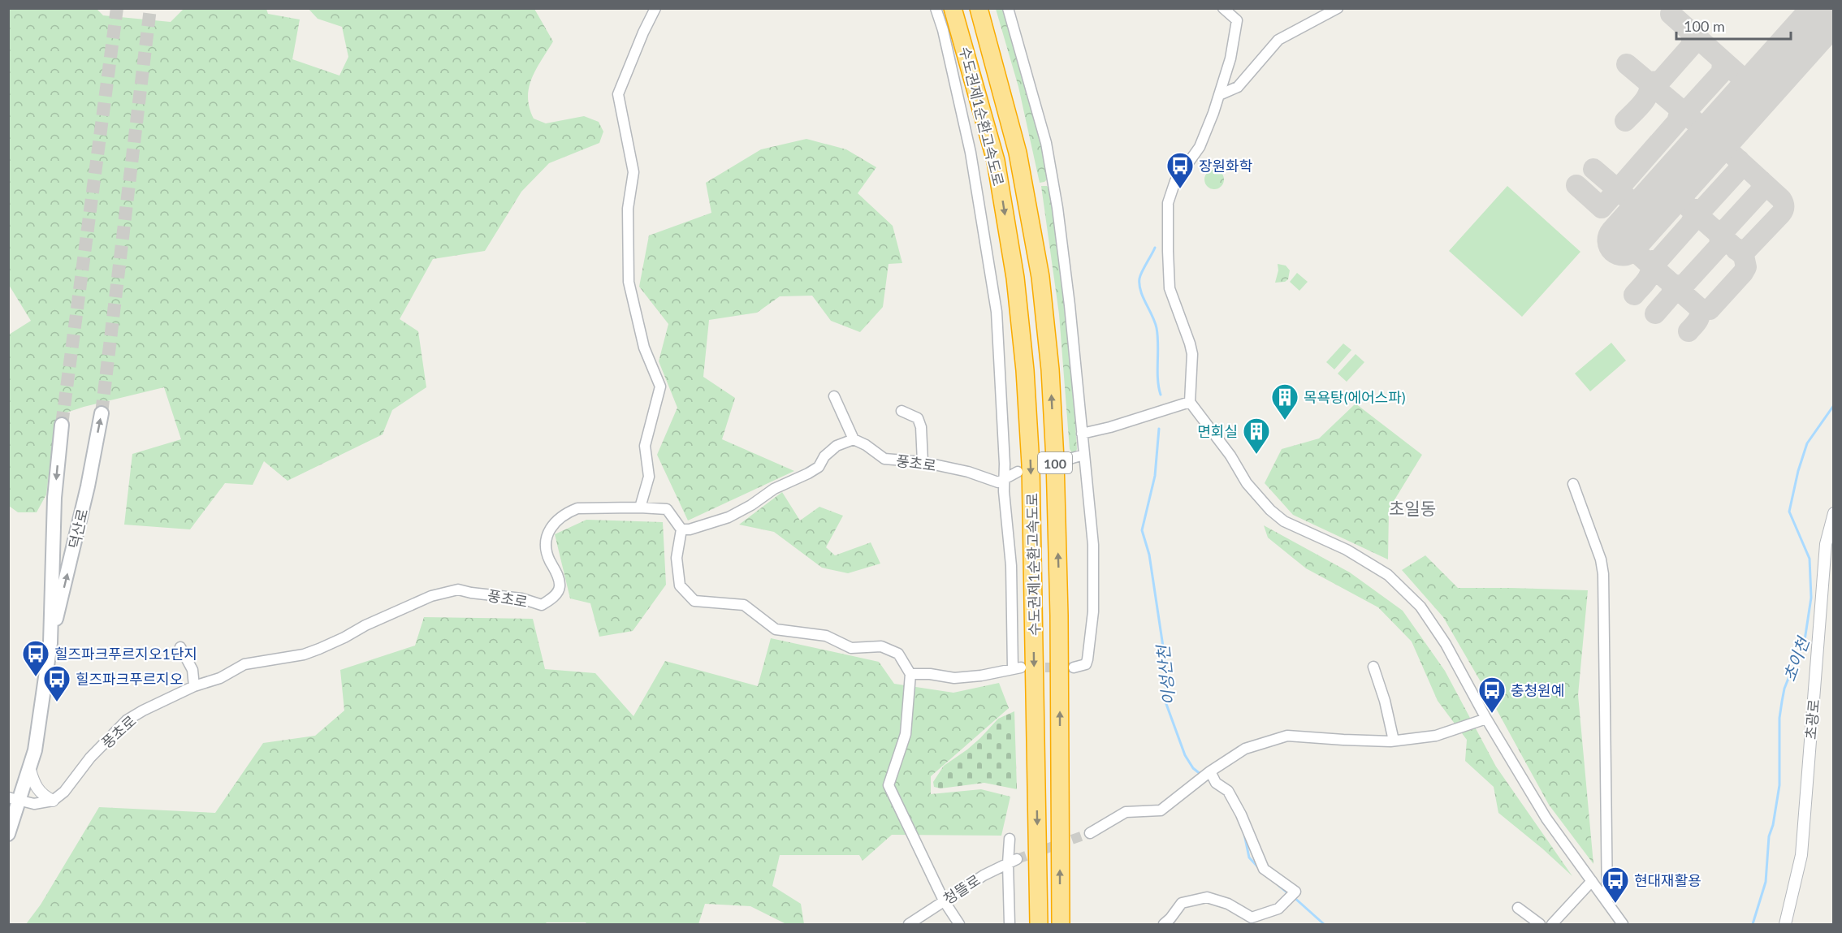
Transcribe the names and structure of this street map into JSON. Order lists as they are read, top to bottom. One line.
{"streets":{"highway":["수도권제1순환고속도로","100"],"main road":["덕산로"],"street":["풍초로","초광로","청뜰로"]},"districts":["초일동"],"water":["초이천","이성산천"],"places":{"bus stop":["장원화학","힐즈파크푸르지오1단지","힐즈파크푸르지오","충청원예","현대재활용"],"building":["목욕탕(에어스파)","면회실"]},"scale_bar":"100 m"}
